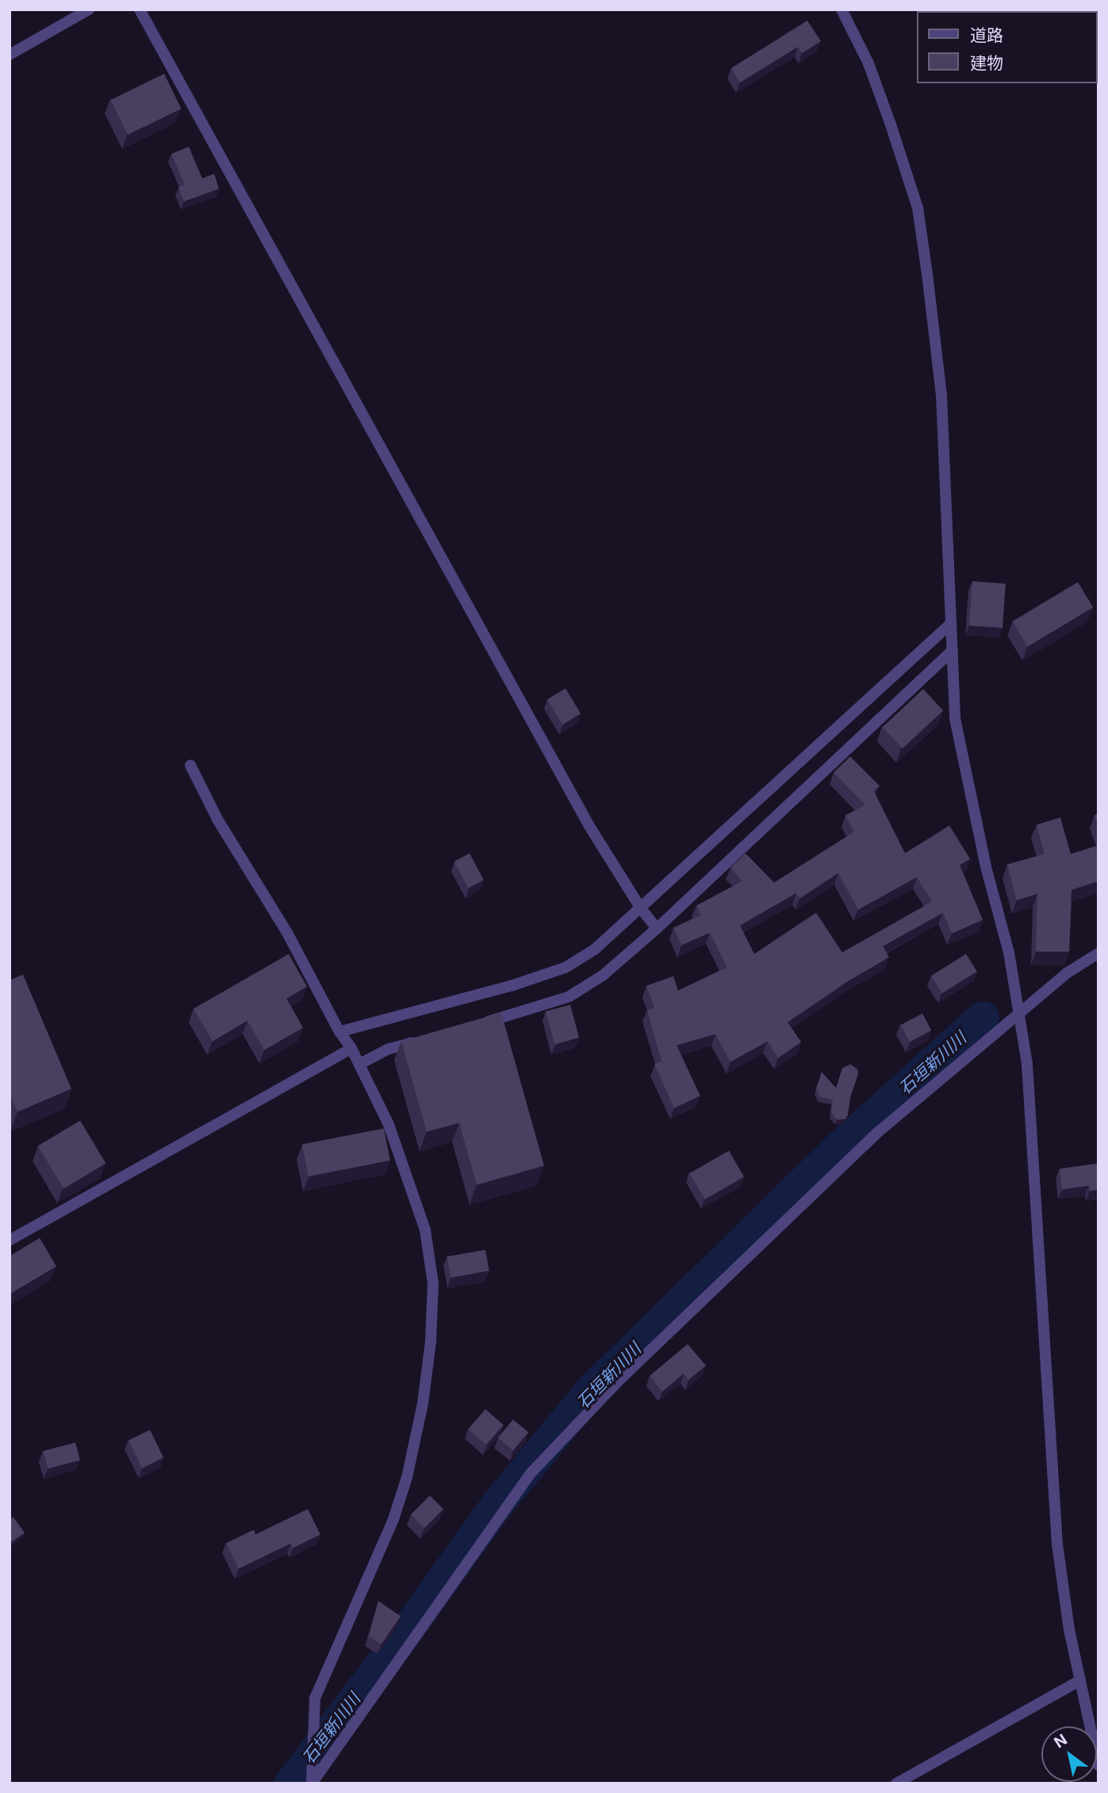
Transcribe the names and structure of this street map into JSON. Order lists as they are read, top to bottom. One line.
{"water":["石垣新川川"],"legend":["道路","建物"],"north":"top left"}
